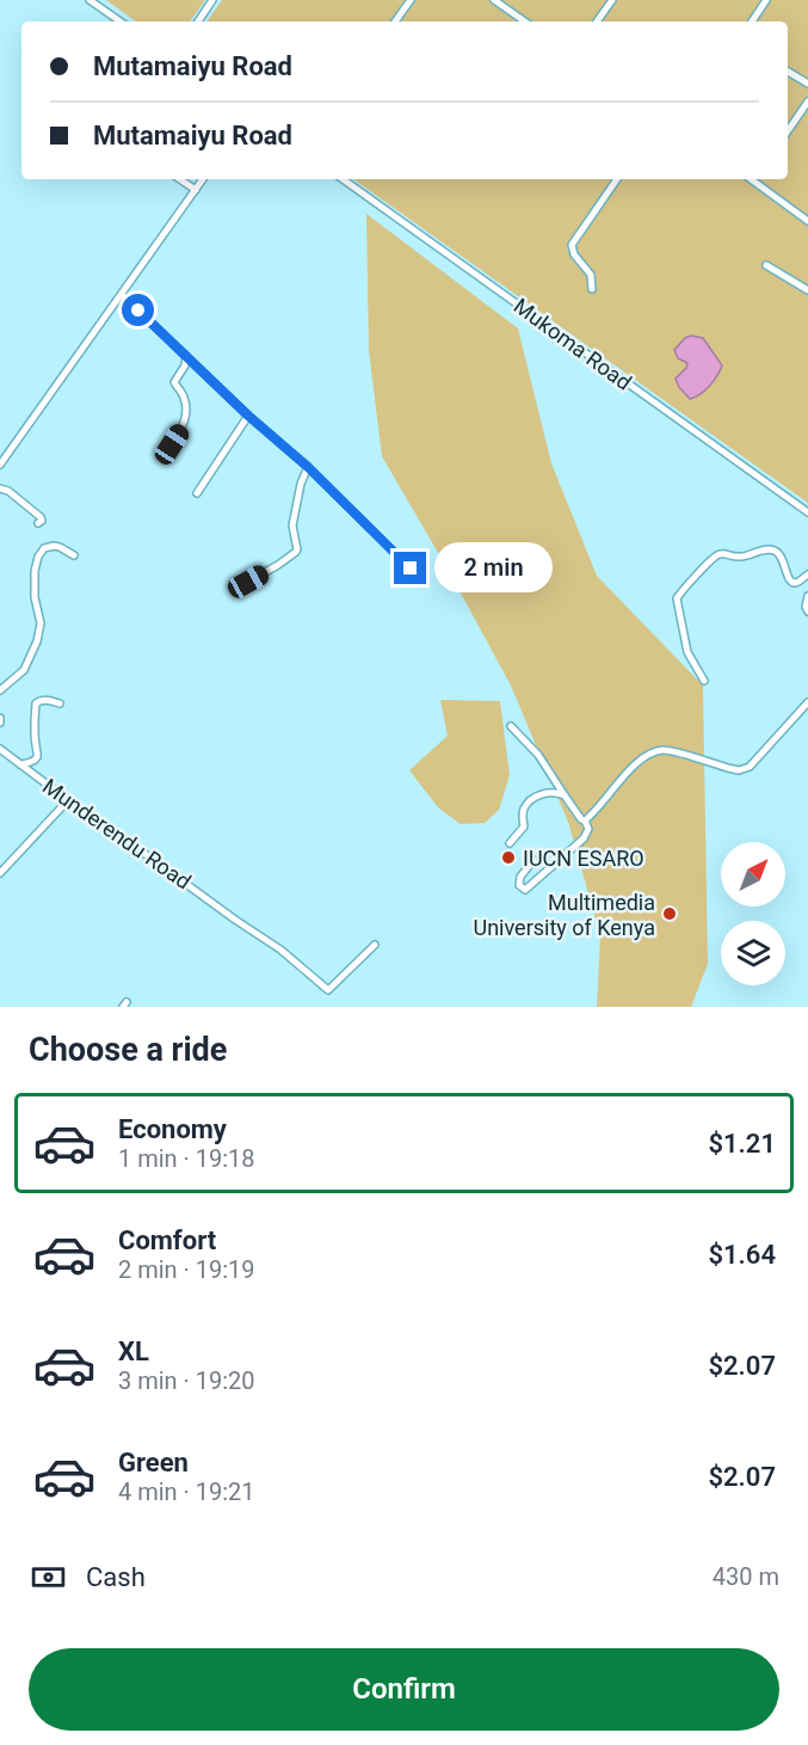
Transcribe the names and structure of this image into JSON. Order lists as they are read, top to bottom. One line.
{"streets":{"street":["Mukoma Road","Munderendu Road"]},"places":["IUCN ESARO","Multimedia University of Kenya"],"north":"top right","page":{"banner":["Mutamaiyu Road","Mutamaiyu Road"],"bubble":"2 min","heading":"Choose a ride","list":[{"name":"Economy","note":"1 min · 19:18","value":"$1.21"},{"name":"Comfort","note":"2 min · 19:19","value":"$1.64"},{"name":"XL","note":"3 min · 19:20","value":"$2.07"},{"name":"Green","note":"4 min · 19:21","value":"$2.07"}],"pay":["Cash","430 m"],"buttons":"Confirm"}}
